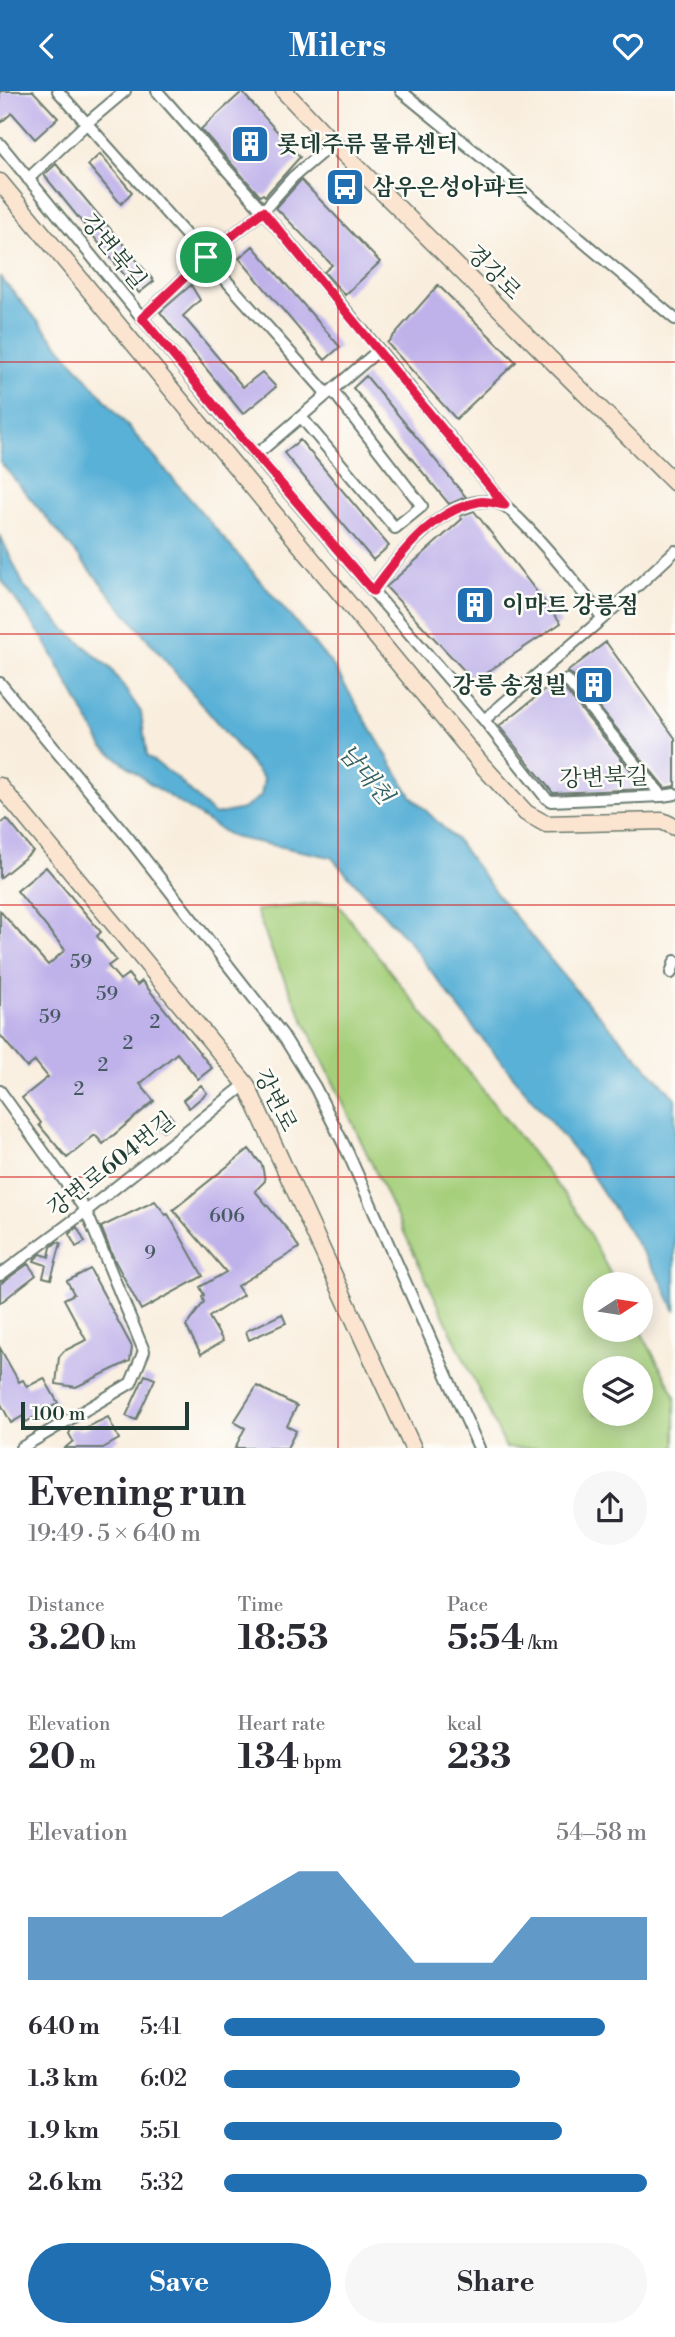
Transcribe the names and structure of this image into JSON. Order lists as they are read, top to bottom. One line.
{"streets":{"street":["강변북길","경강로","강변로","강변로604번길"]},"crossings":[["강변로","강변로604번길"]],"water":["남대천"],"places":{"building":["롯데주류 물류센터","이마트 강릉점","강릉 송정빌"],"bus stop":["삼우은성아파트"]},"house_numbers":["59","59","59","2","2","2","2","606","9"],"scale_bar":"100 m","north":"right","page":{"header":"Milers","scale":"100 m","heading":["Evening run","19:49 · 5 × 640 m"],"stats":[["Distance","3.20 km"],["Time","18:53"],["Pace","5:54 /km"],["Elevation","20 m"],["Heart rate","134 bpm"],["kcal","233"]],"chart":["Elevation","54–58 m"],"list":[{"name":"640 m","note":"5:41"},{"name":"1.3 km","note":"6:02"},{"name":"1.9 km","note":"5:51"},{"name":"2.6 km","note":"5:32"}],"buttons":["Save","Share"]}}
